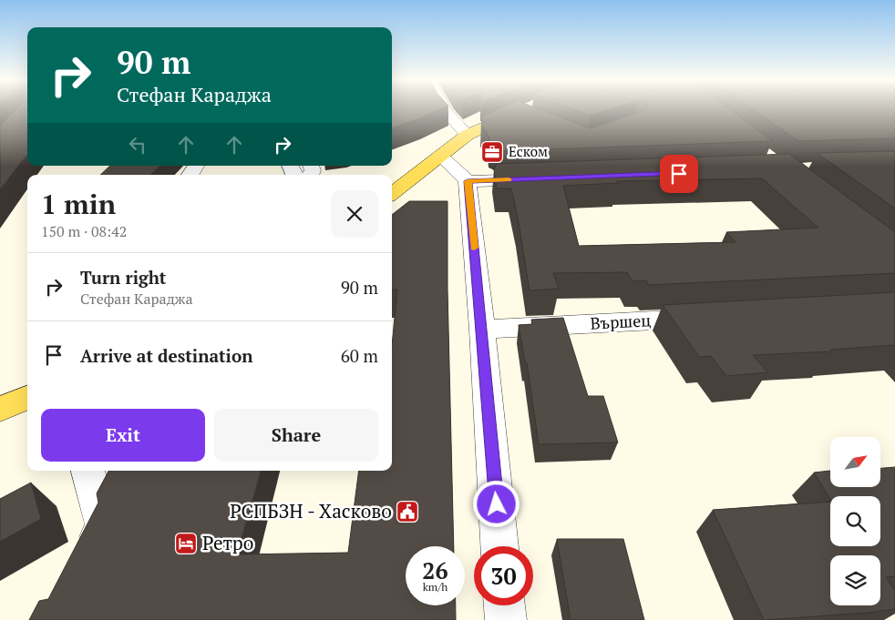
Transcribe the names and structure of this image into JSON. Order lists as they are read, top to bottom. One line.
{"streets":{"street":["Вършец"]},"places":{"office":["Еском"],"public building":["РСПБЗН - Хасково"],"hotel":["Ретро"]},"north":"top right","page":{"turn":["90 m","Стефан Караджа"],"heading":["1 min","150 m · 08:42"],"list":[{"name":"Turn right","note":"Стефан Караджа","value":"90 m"},{"name":"Arrive at destination","value":"60 m"}],"buttons":["Exit","Share"],"speed":"26 km/h","limit":"30"}}
